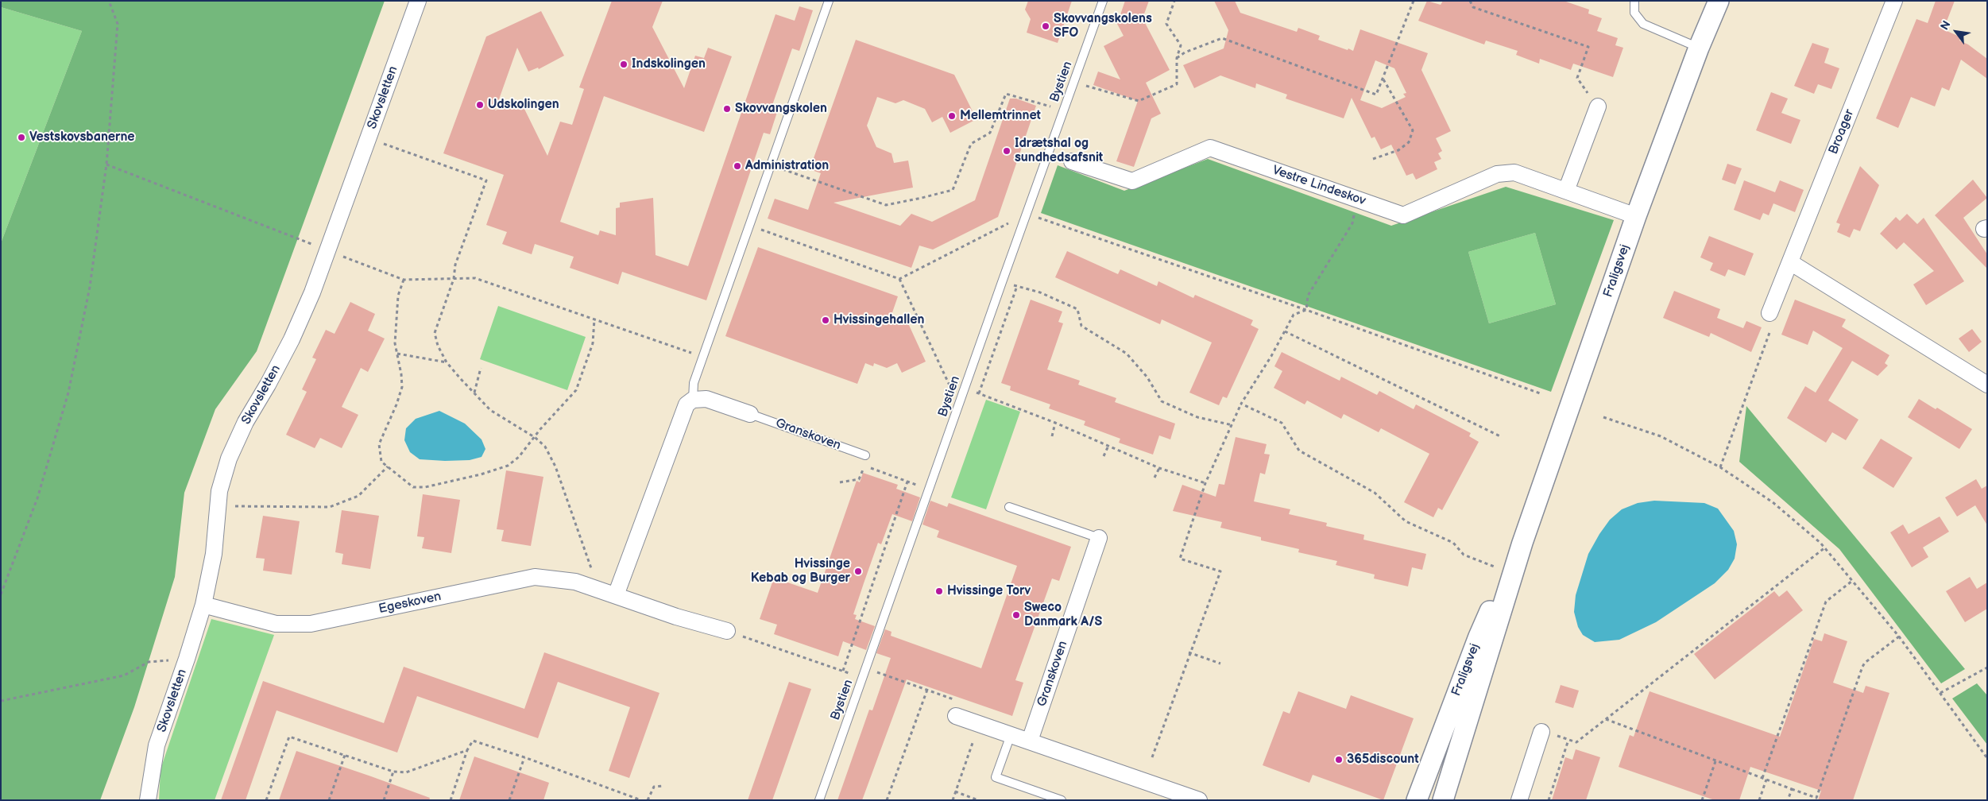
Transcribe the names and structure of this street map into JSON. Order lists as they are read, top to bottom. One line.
{"streets":{"street":["Skovsletten","Broager","Vestre Lindeskov","Fraligsvej","Granskoven","Egeskoven"],"lane":["Bystien"]},"crossings":[["Skovsletten","Egeskoven"],["Vestre Lindeskov","Fraligsvej"]],"places":["Skovvangskolens SFO","Indskolingen","Udskolingen","Skovvangskolen","Mellemtrinnet","Vestskovsbanerne","Idrætshal og sundhedsafsnit","Administration","Hvissingehallen","Hvissinge Kebab og Burger","Hvissinge Torv","Sweco Danmark A/S","365discount"],"north":"top left"}
